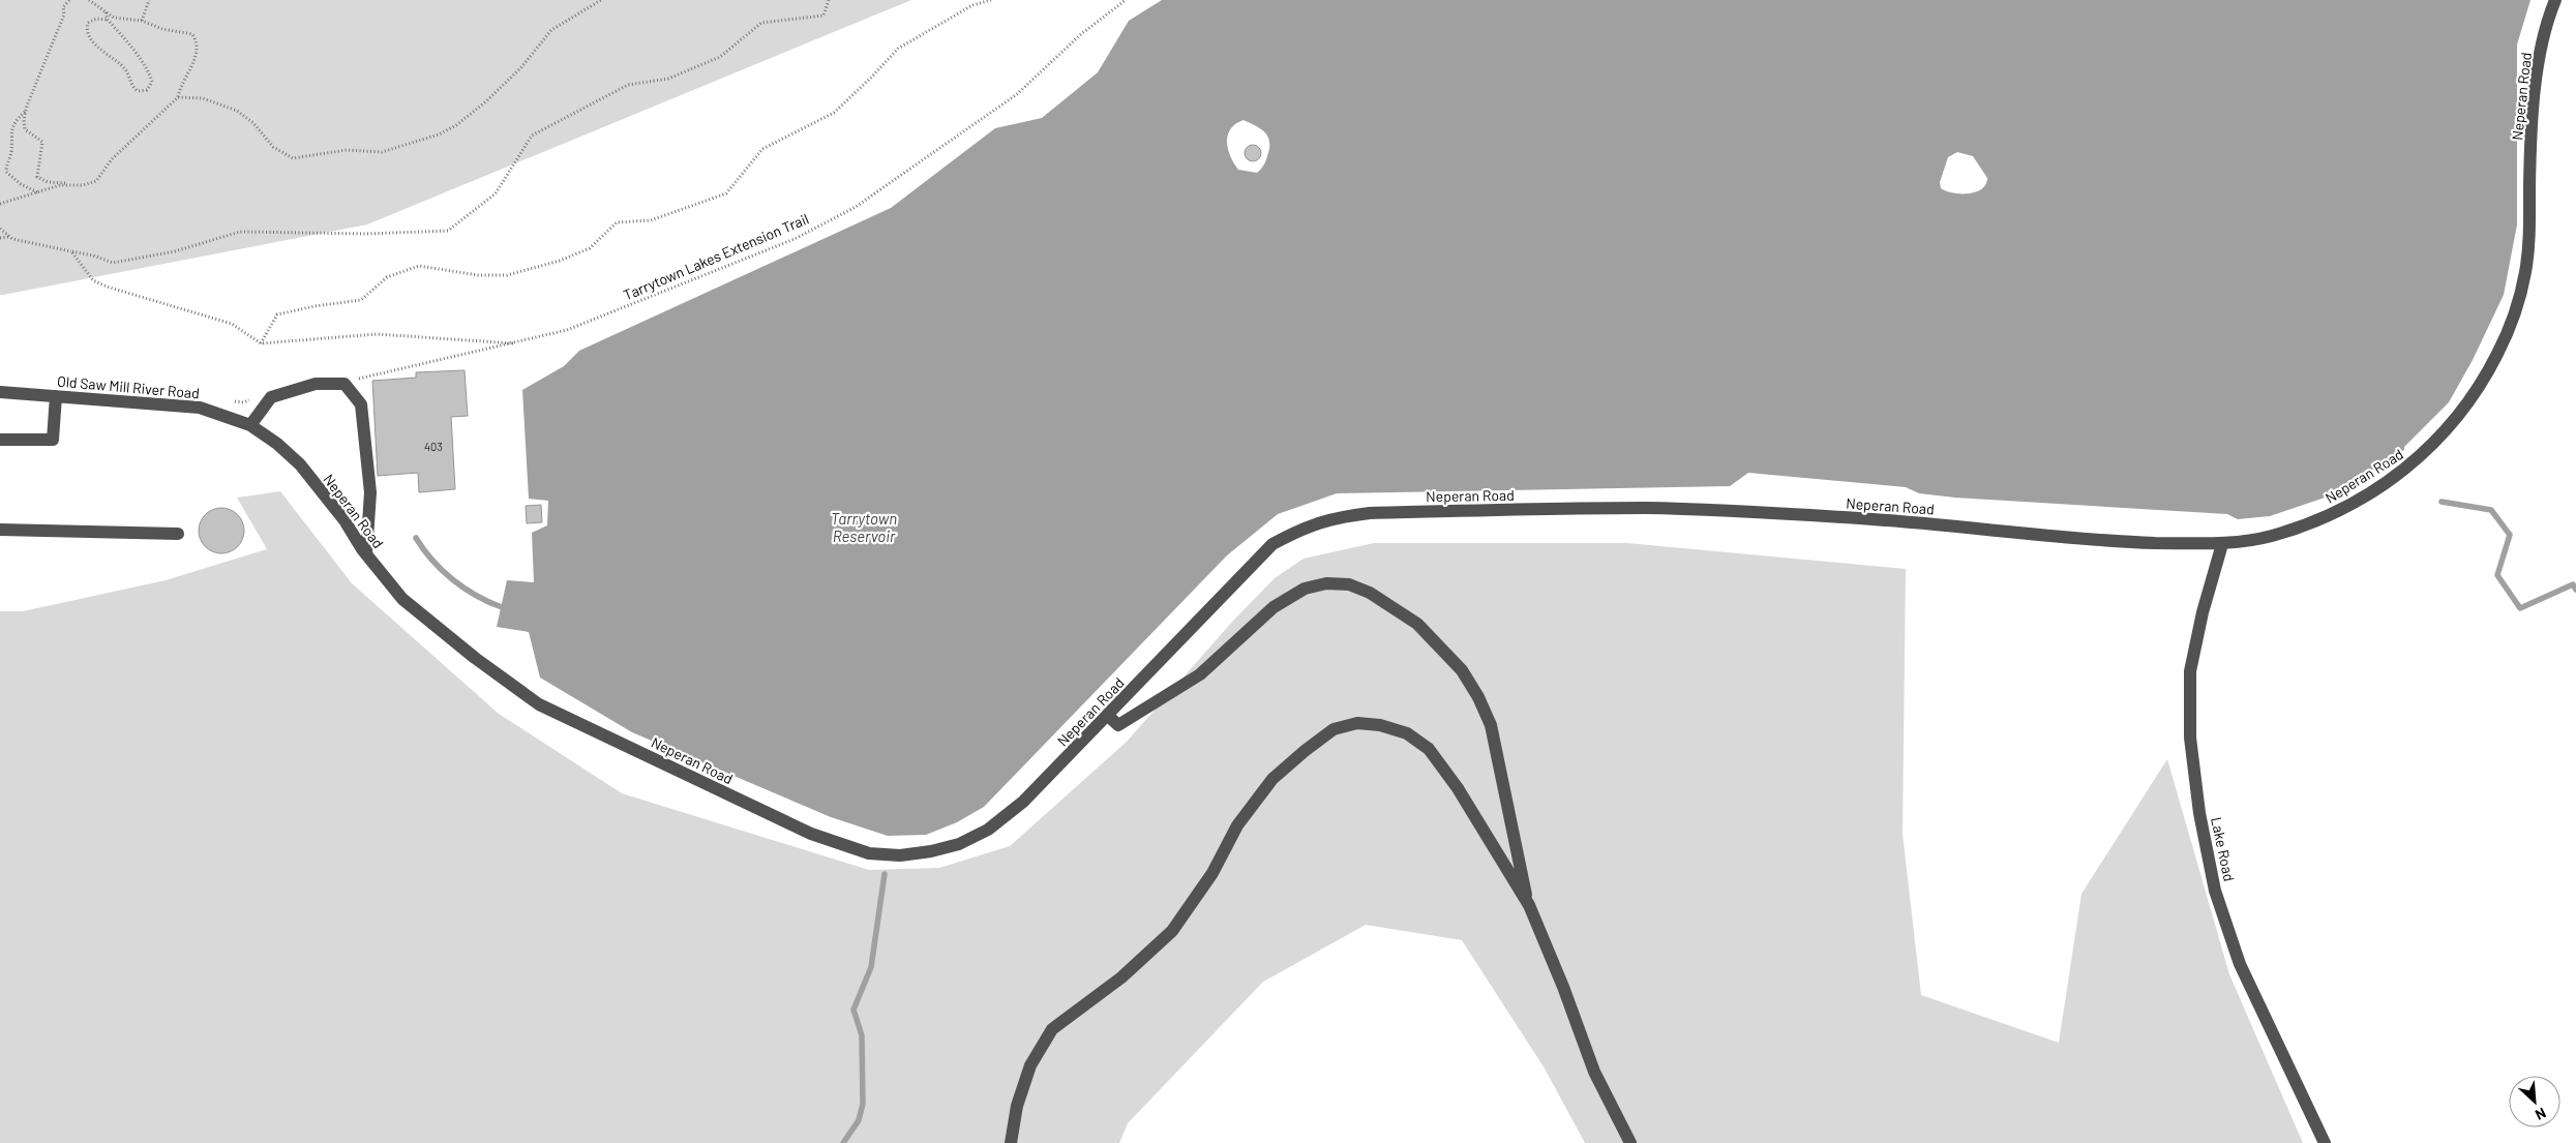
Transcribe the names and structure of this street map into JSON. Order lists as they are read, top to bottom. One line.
{"streets":{"street":["Neperan Road","Old Saw Mill River Road","Lake Road"],"path":["Tarrytown Lakes Extension Trail"]},"crossings":[["Neperan Road","Old Saw Mill River Road"],["Neperan Road","Lake Road"]],"water":["Tarrytown Reservoir"],"house_numbers":["403"],"north":"bottom right"}
